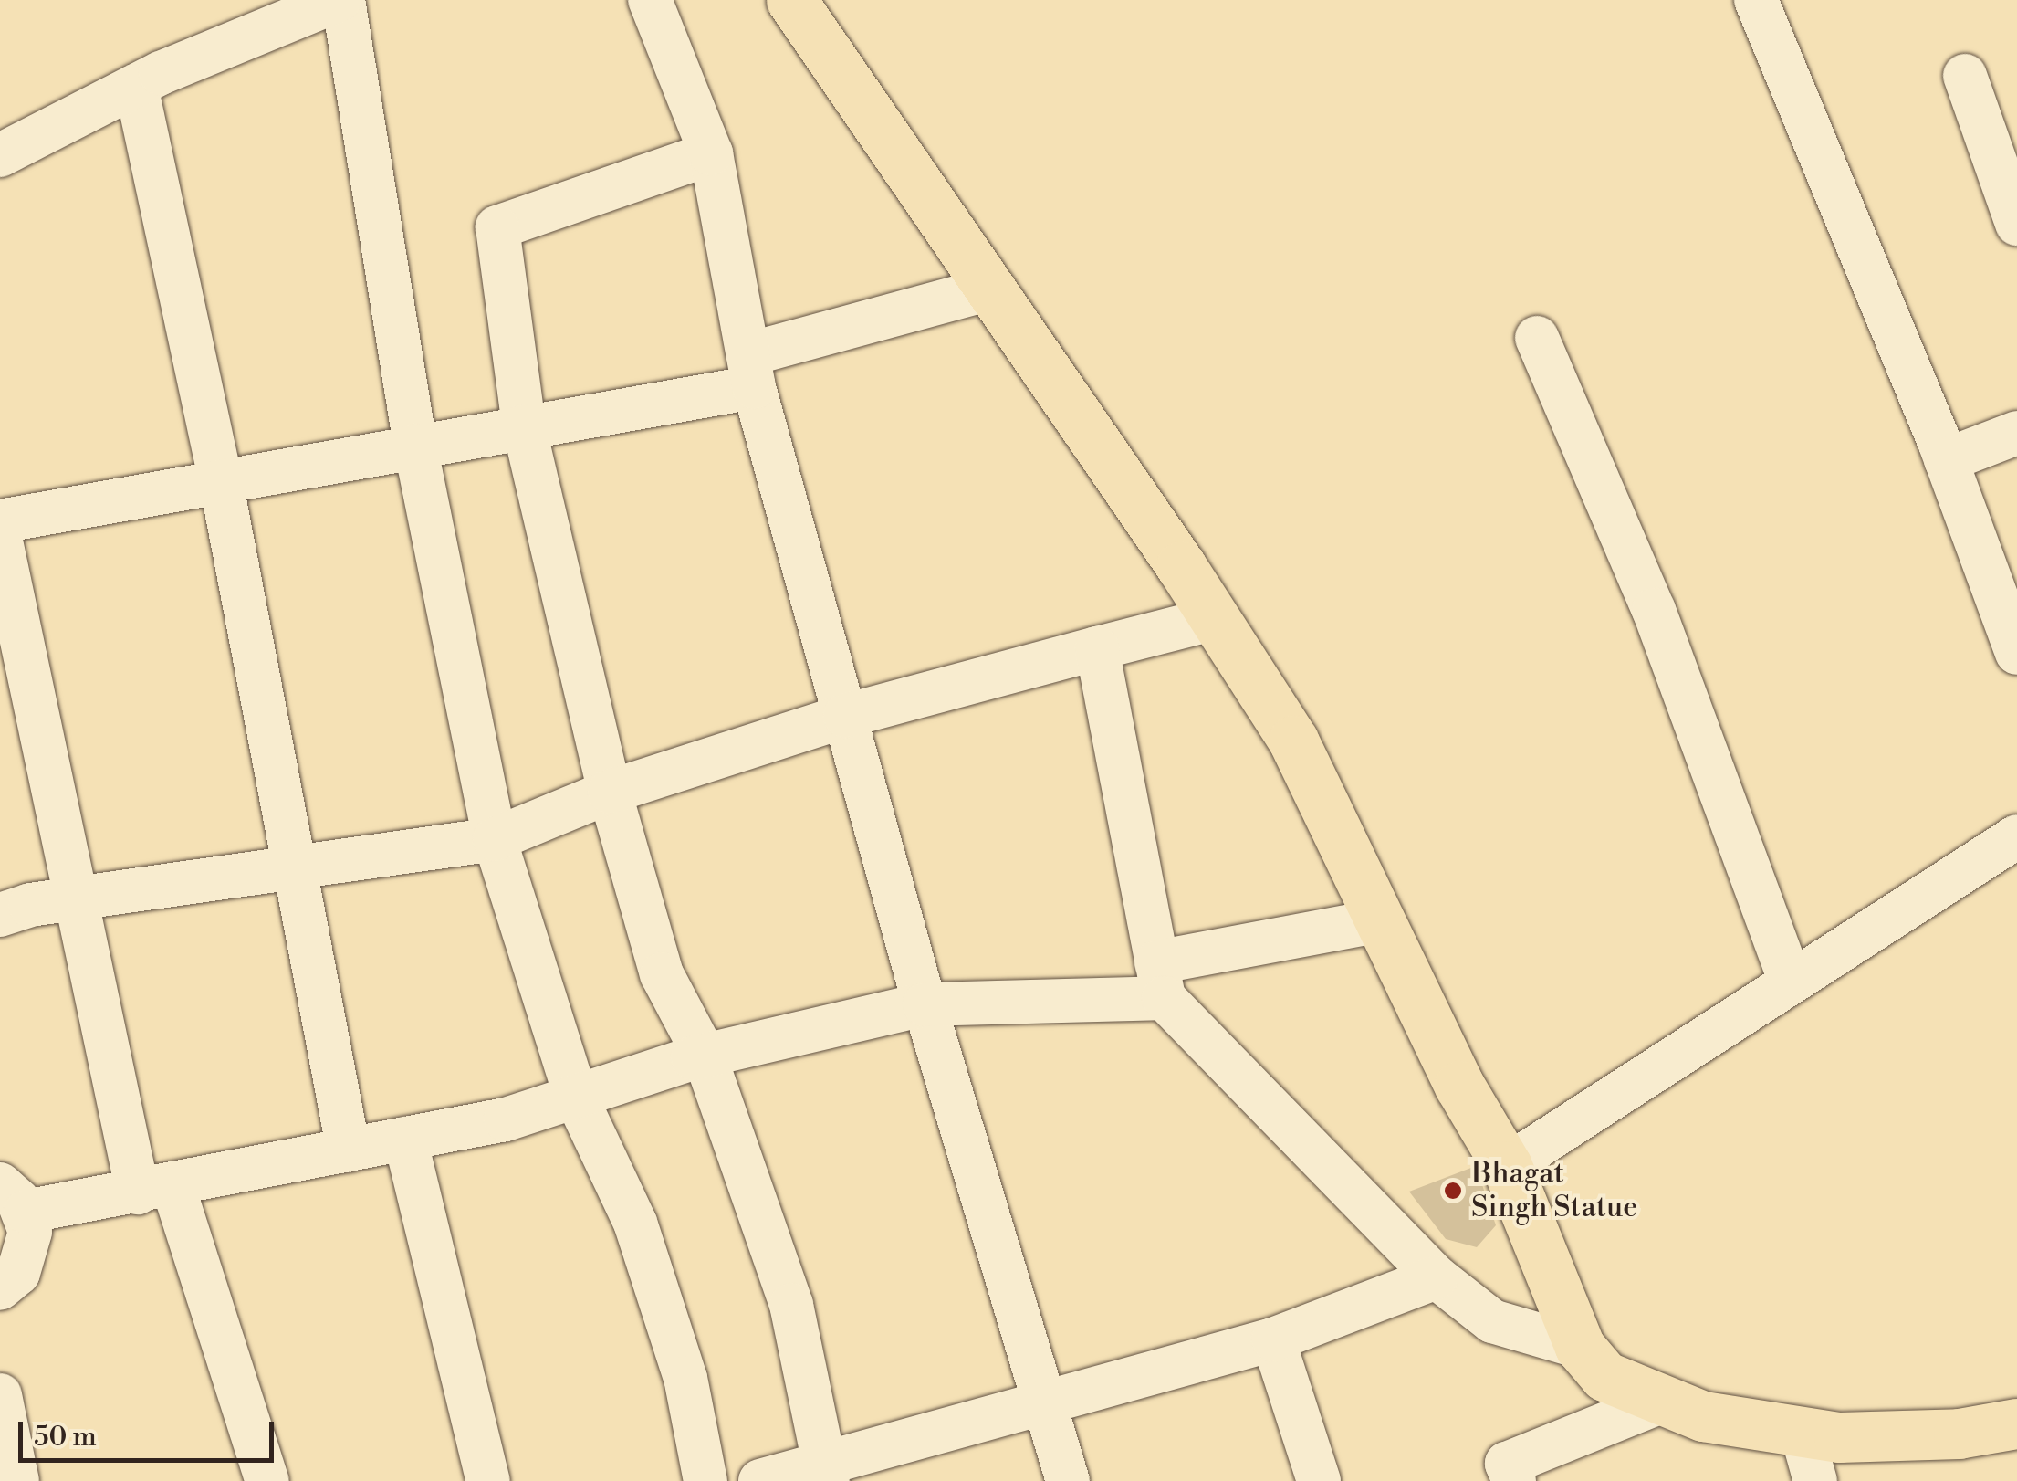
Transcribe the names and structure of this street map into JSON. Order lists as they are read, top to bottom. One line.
{"places":["Bhagat Singh Statue"],"scale_bar":"50 m"}
